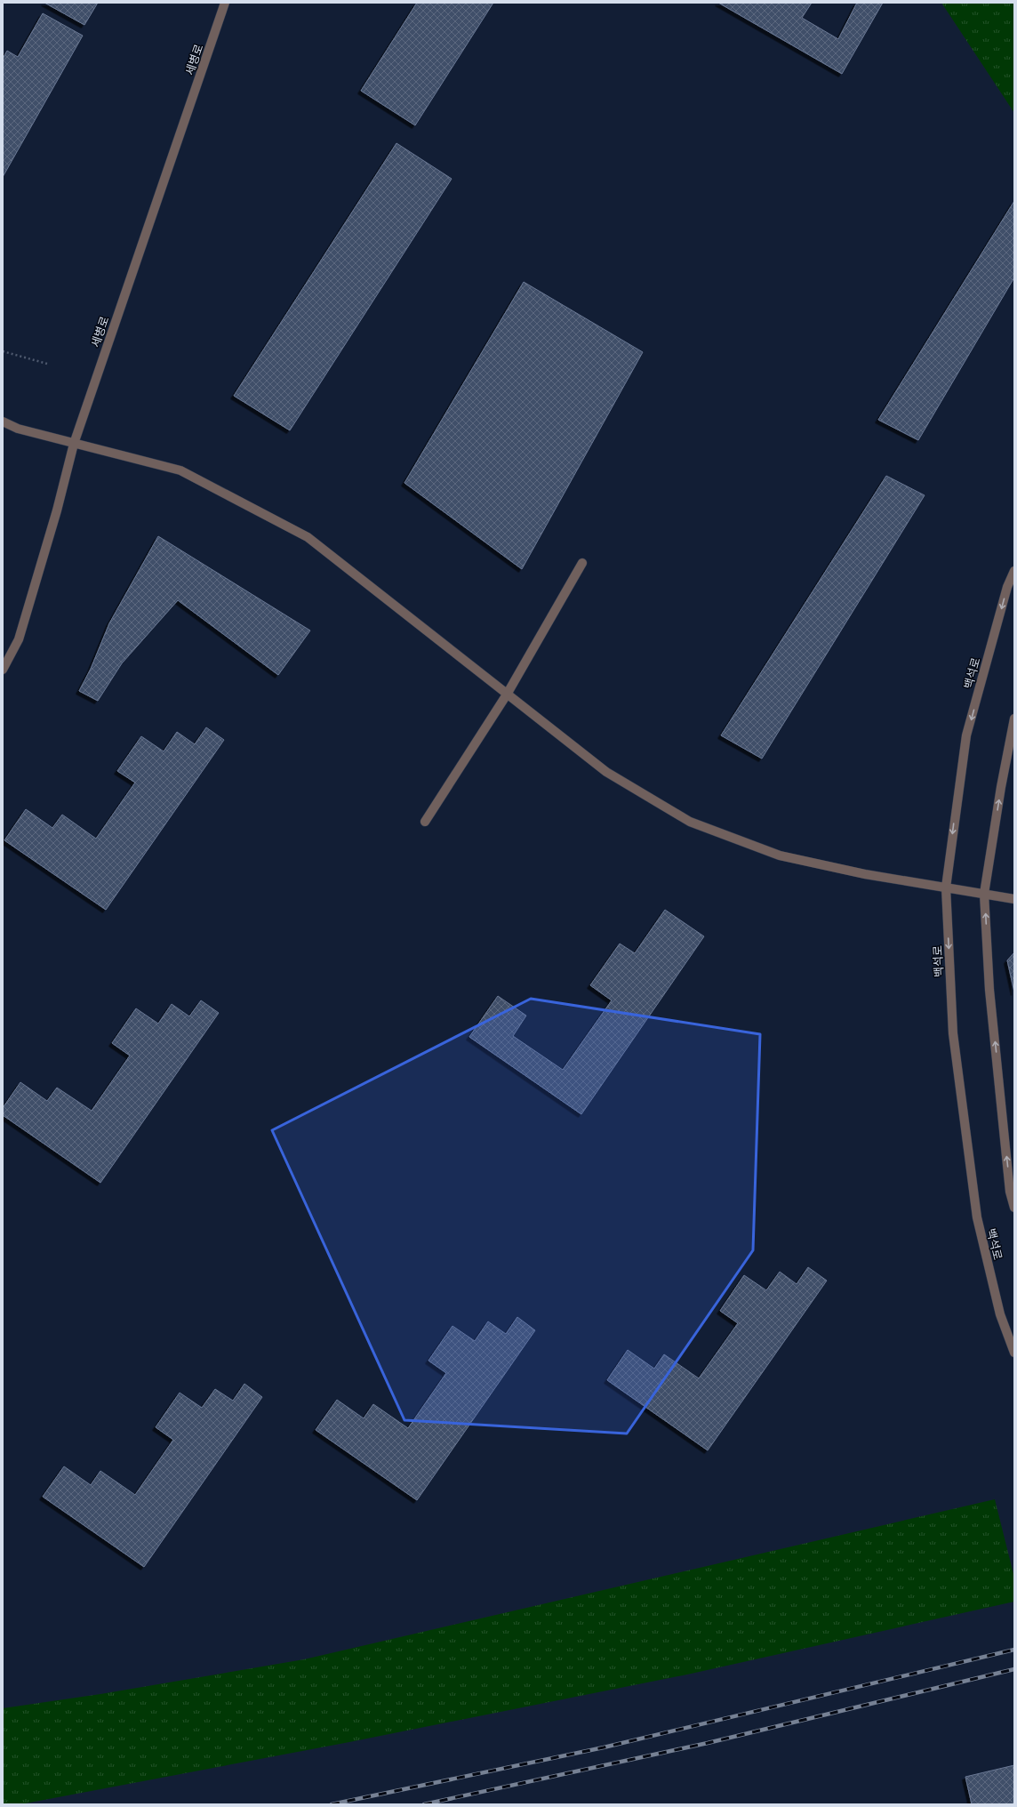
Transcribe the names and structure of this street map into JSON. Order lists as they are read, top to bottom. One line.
{"streets":{"street":["세병로","백석로"]}}
